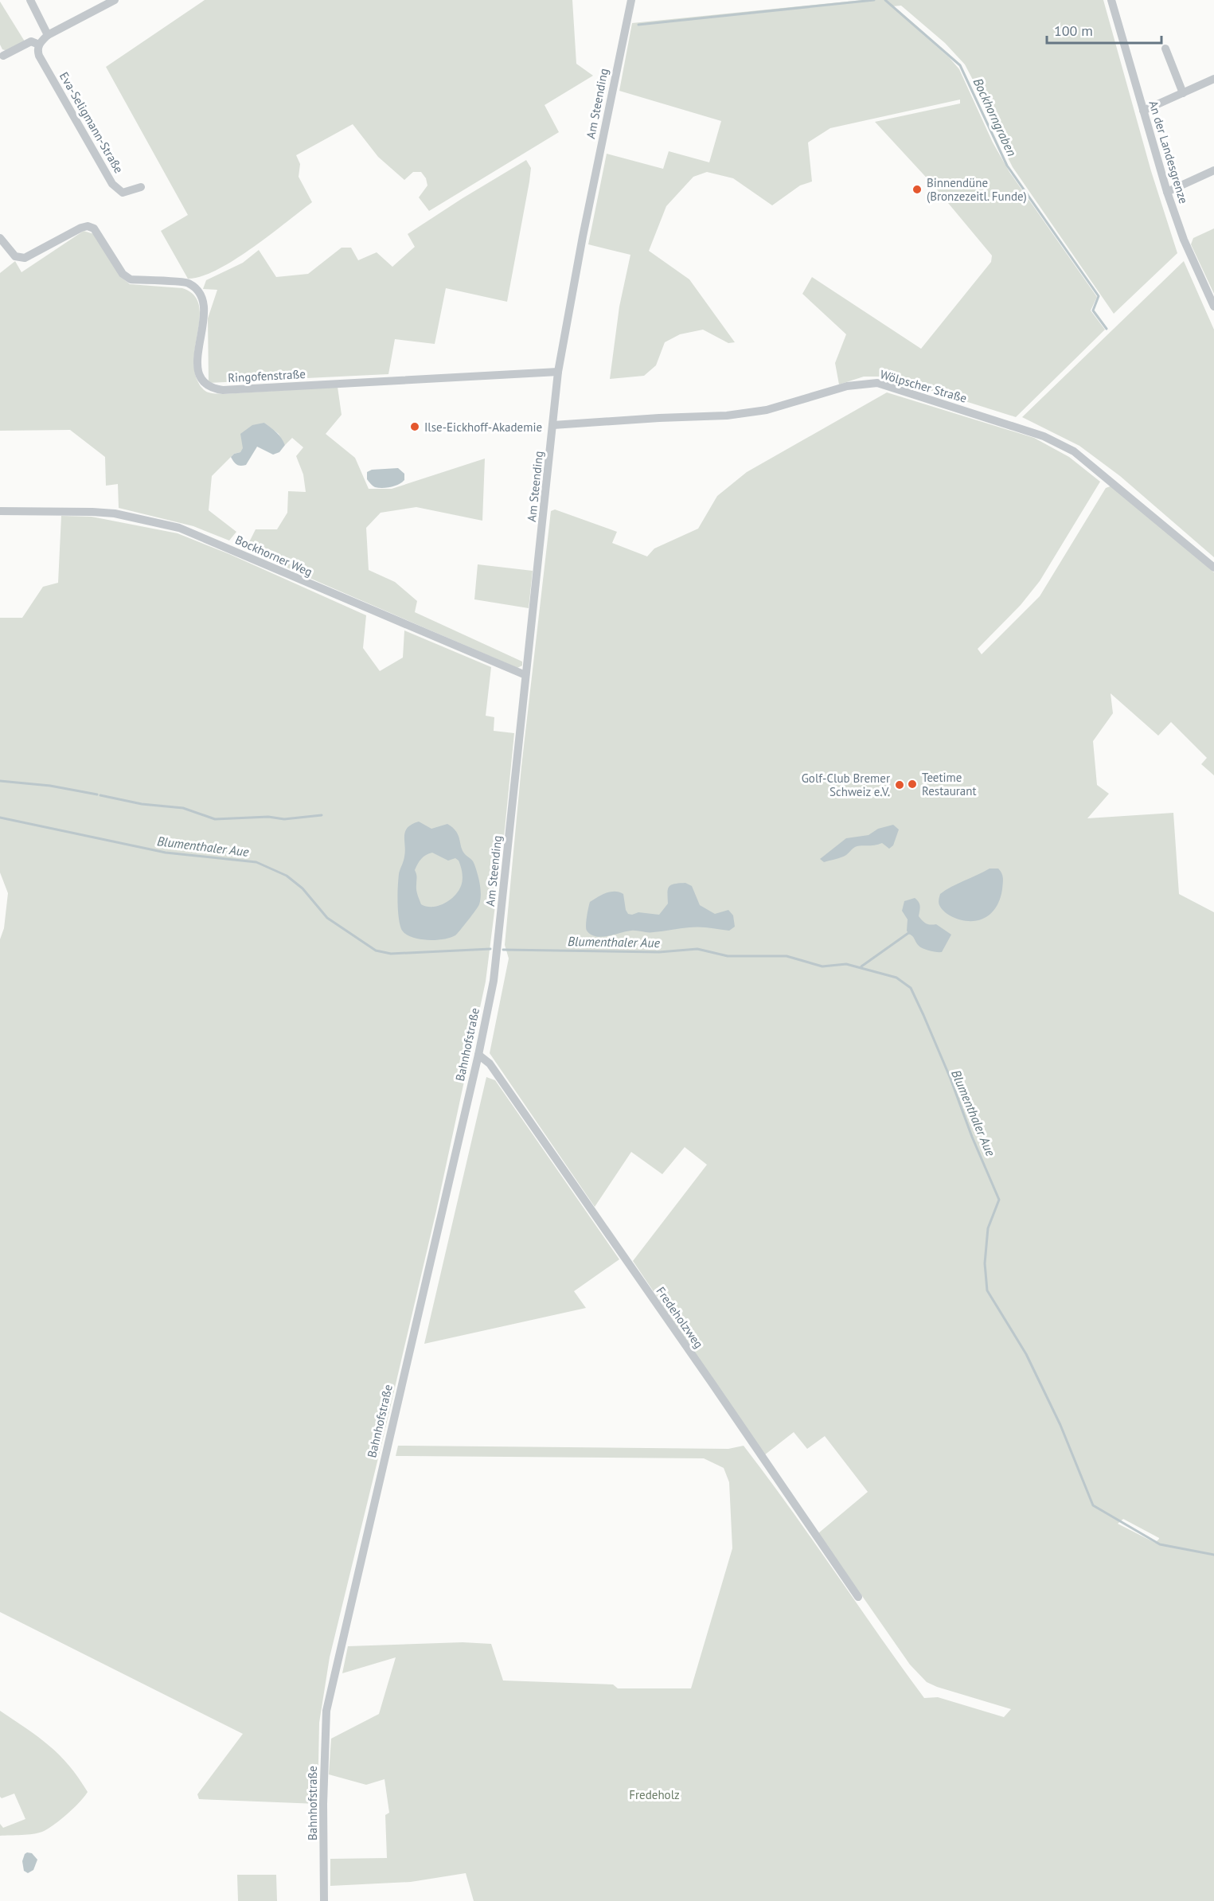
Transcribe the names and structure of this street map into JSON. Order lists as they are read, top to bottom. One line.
{"streets":{"street":["Am Steending","Eva-Seligmann-Straße","An der Landesgrenze","Ringofenstraße","Wölpscher Straße","Bockhorner Weg","Bahnhofstraße","Fredeholzweg"]},"crossings":[["Am Steending","Ringofenstraße"],["Am Steending","Wölpscher Straße"],["Am Steending","Bockhorner Weg"],["Am Steending","Bahnhofstraße"],["Bahnhofstraße","Fredeholzweg"]],"water":["Bockhorngraben","Blumenthaler Aue"],"parks":["Fredeholz"],"places":["Binnendüne (Bronzezeitl. Funde)","Ilse-Eickhoff-Akademie","Teetime Restaurant","Golf-Club Bremer Schweiz e.V."],"scale_bar":"100 m"}
